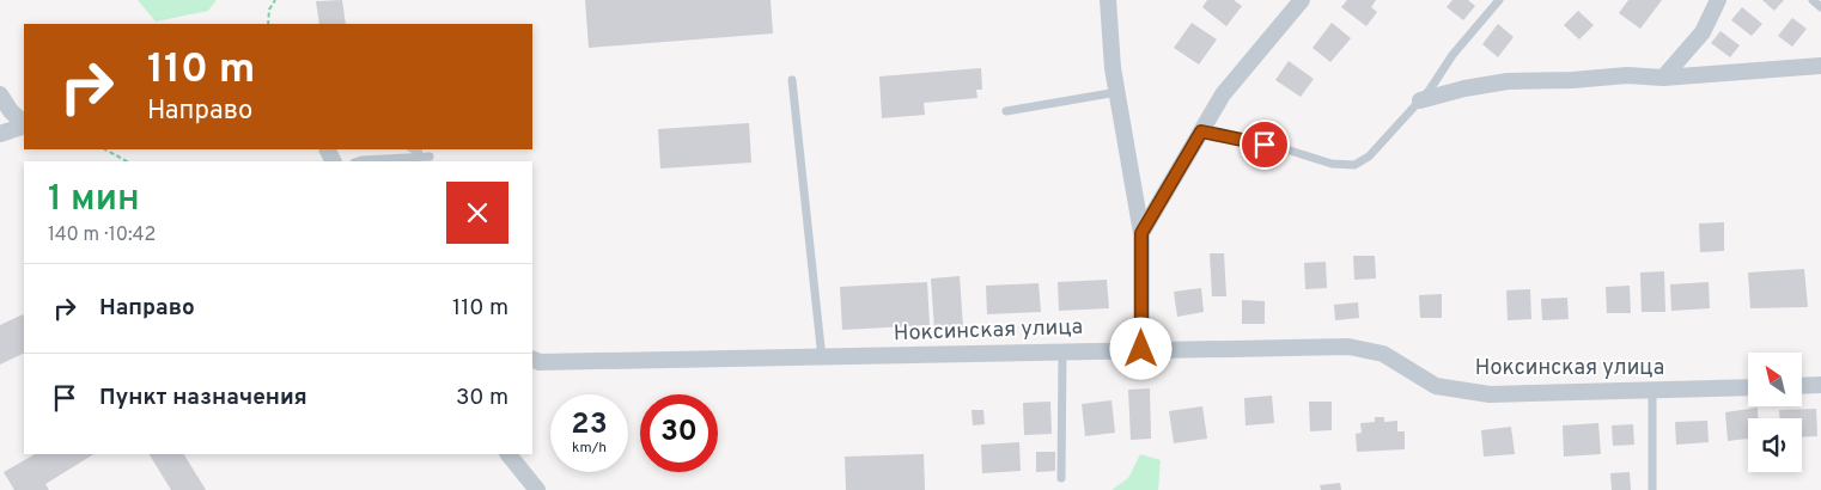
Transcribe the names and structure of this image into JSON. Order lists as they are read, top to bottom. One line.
{"streets":{"street":["Ноксинская улица"]},"north":"top left","page":{"turn":["110 m","Направо"],"heading":["1 мин","140 m · 10:42"],"list":[{"name":"Направо","value":"110 m"},{"name":"Пункт назначения","value":"30 m"}],"speed":"23 km/h","limit":"30"}}
